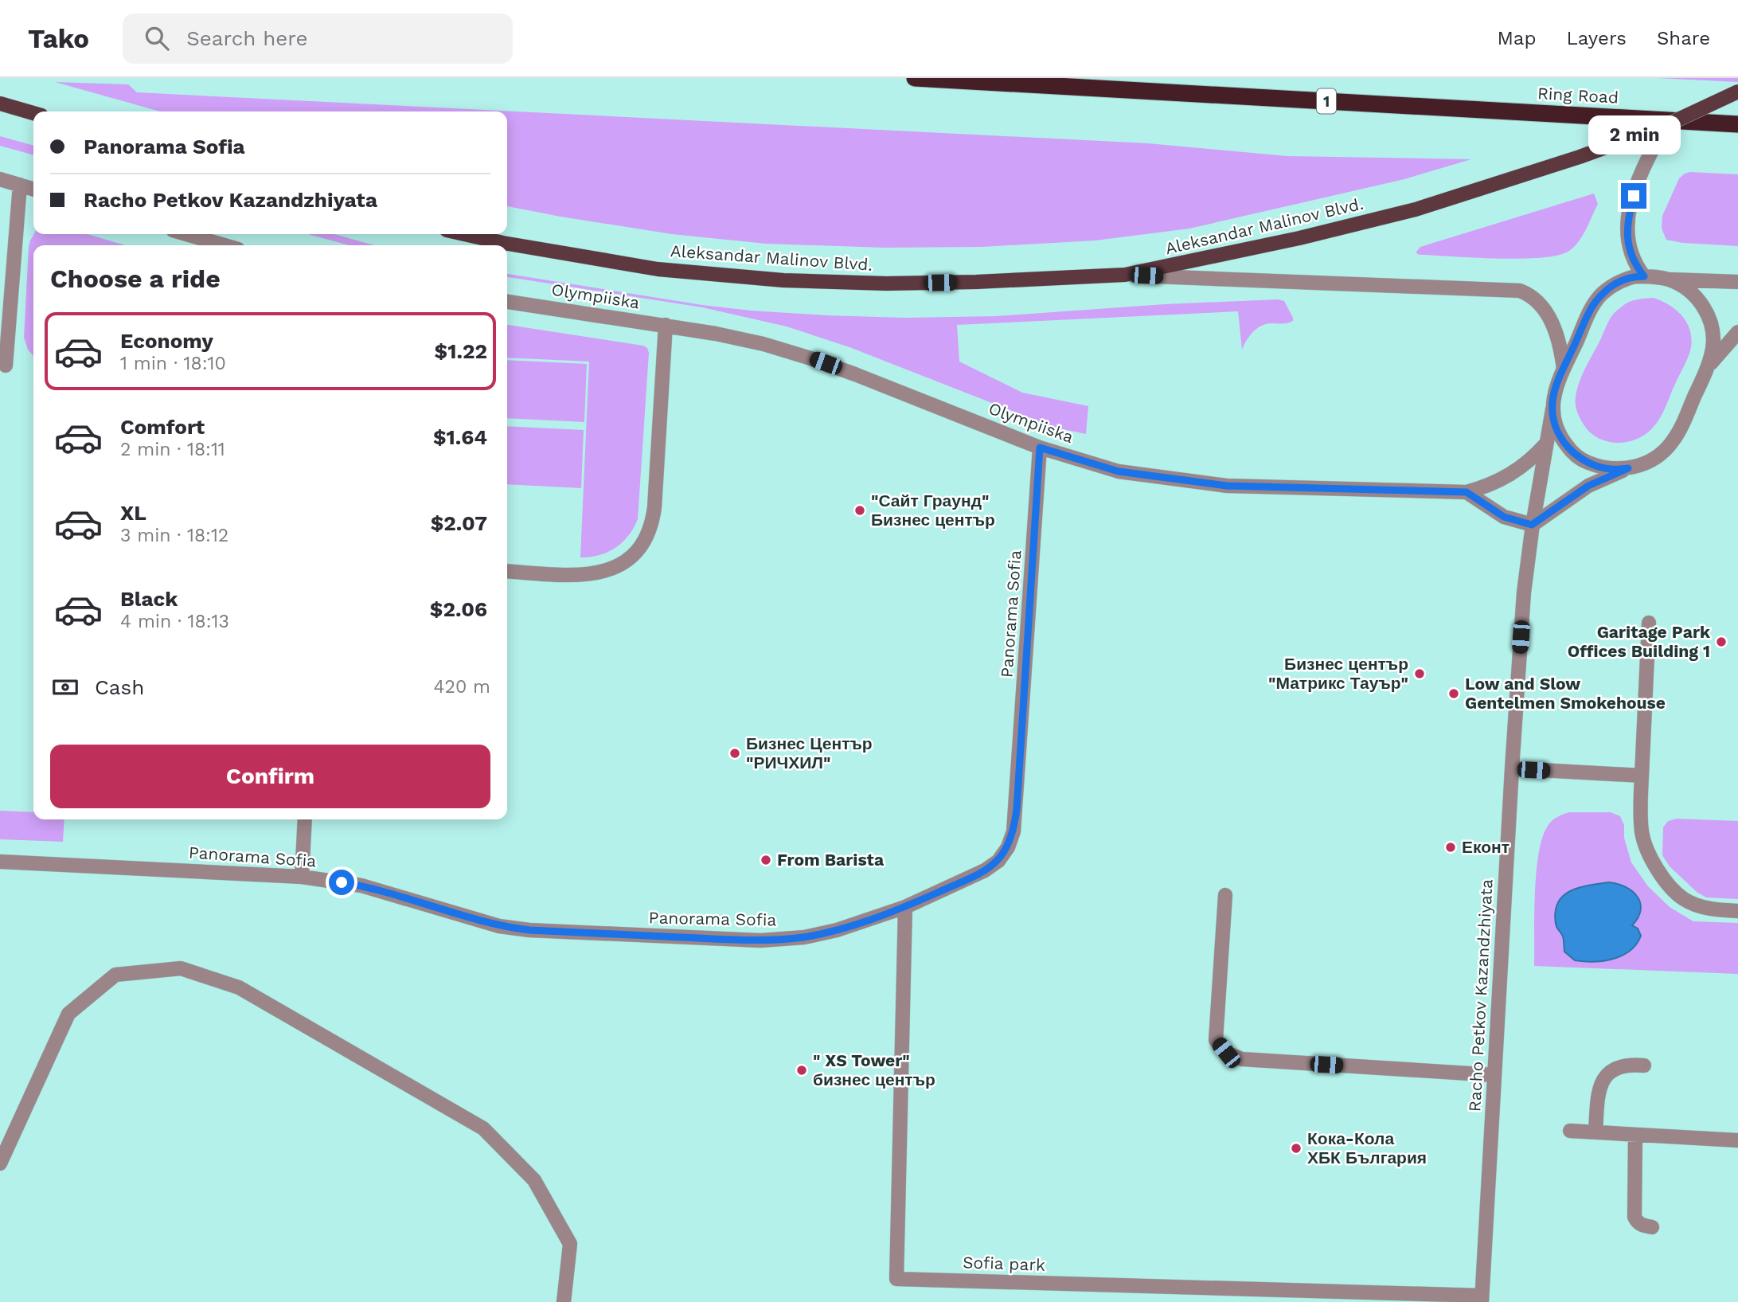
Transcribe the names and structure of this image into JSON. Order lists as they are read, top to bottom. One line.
{"streets":{"highway":["Ring Road","1"],"main road":["Aleksandar Malinov Blvd."],"street":["Olympiiska","Panorama Sofia","Racho Petkov Kazandzhiyata","Sofia park"]},"crossings":[["Olympiiska","Panorama Sofia"],["Olympiiska","Racho Petkov Kazandzhiyata"],["Panorama Sofia","Sofia park"],["Racho Petkov Kazandzhiyata","Sofia park"]],"places":["\"Сайт Граунд\" Бизнес център","Garitage Park Offices Building 1","Бизнес център \"Матрикс Тауър\"","Low and Slow Gentelmen Smokehouse","Бизнес Център \"РИЧХИЛ\"","Еконт","From Barista","\" XS Tower\" бизнес център","Кока-Кола ХБК България"],"page":{"header":"Tako","search":"Search here","nav":["Map","Layers","Share"],"banner":["Panorama Sofia","Racho Petkov Kazandzhiyata"],"bubble":"2 min","heading":"Choose a ride","list":[{"name":"Economy","note":"1 min · 18:10","value":"$1.22"},{"name":"Comfort","note":"2 min · 18:11","value":"$1.64"},{"name":"XL","note":"3 min · 18:12","value":"$2.07"},{"name":"Black","note":"4 min · 18:13","value":"$2.06"}],"pay":["Cash","420 m"],"buttons":"Confirm"}}
